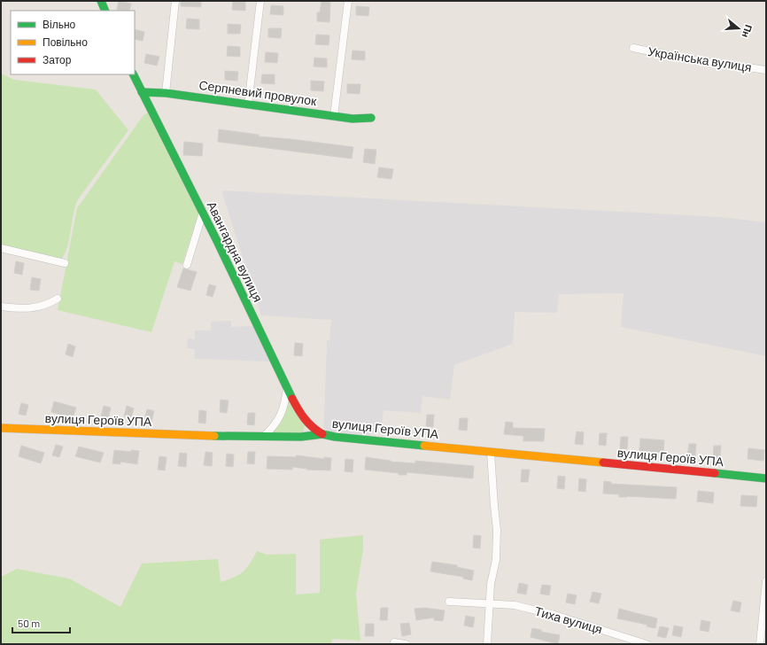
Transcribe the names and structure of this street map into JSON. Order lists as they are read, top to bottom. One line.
{"streets":{"street":["Українська вулиця","Серпневий провулок","Авангардна вулиця","вулиця Героїв УПА","Тиха вулиця"]},"crossings":[["Серпневий провулок","Авангардна вулиця"],["Авангардна вулиця","вулиця Героїв УПА"]],"legend":["Вільно","Повільно","Затор"],"scale_bar":"50 m","north":"right"}
